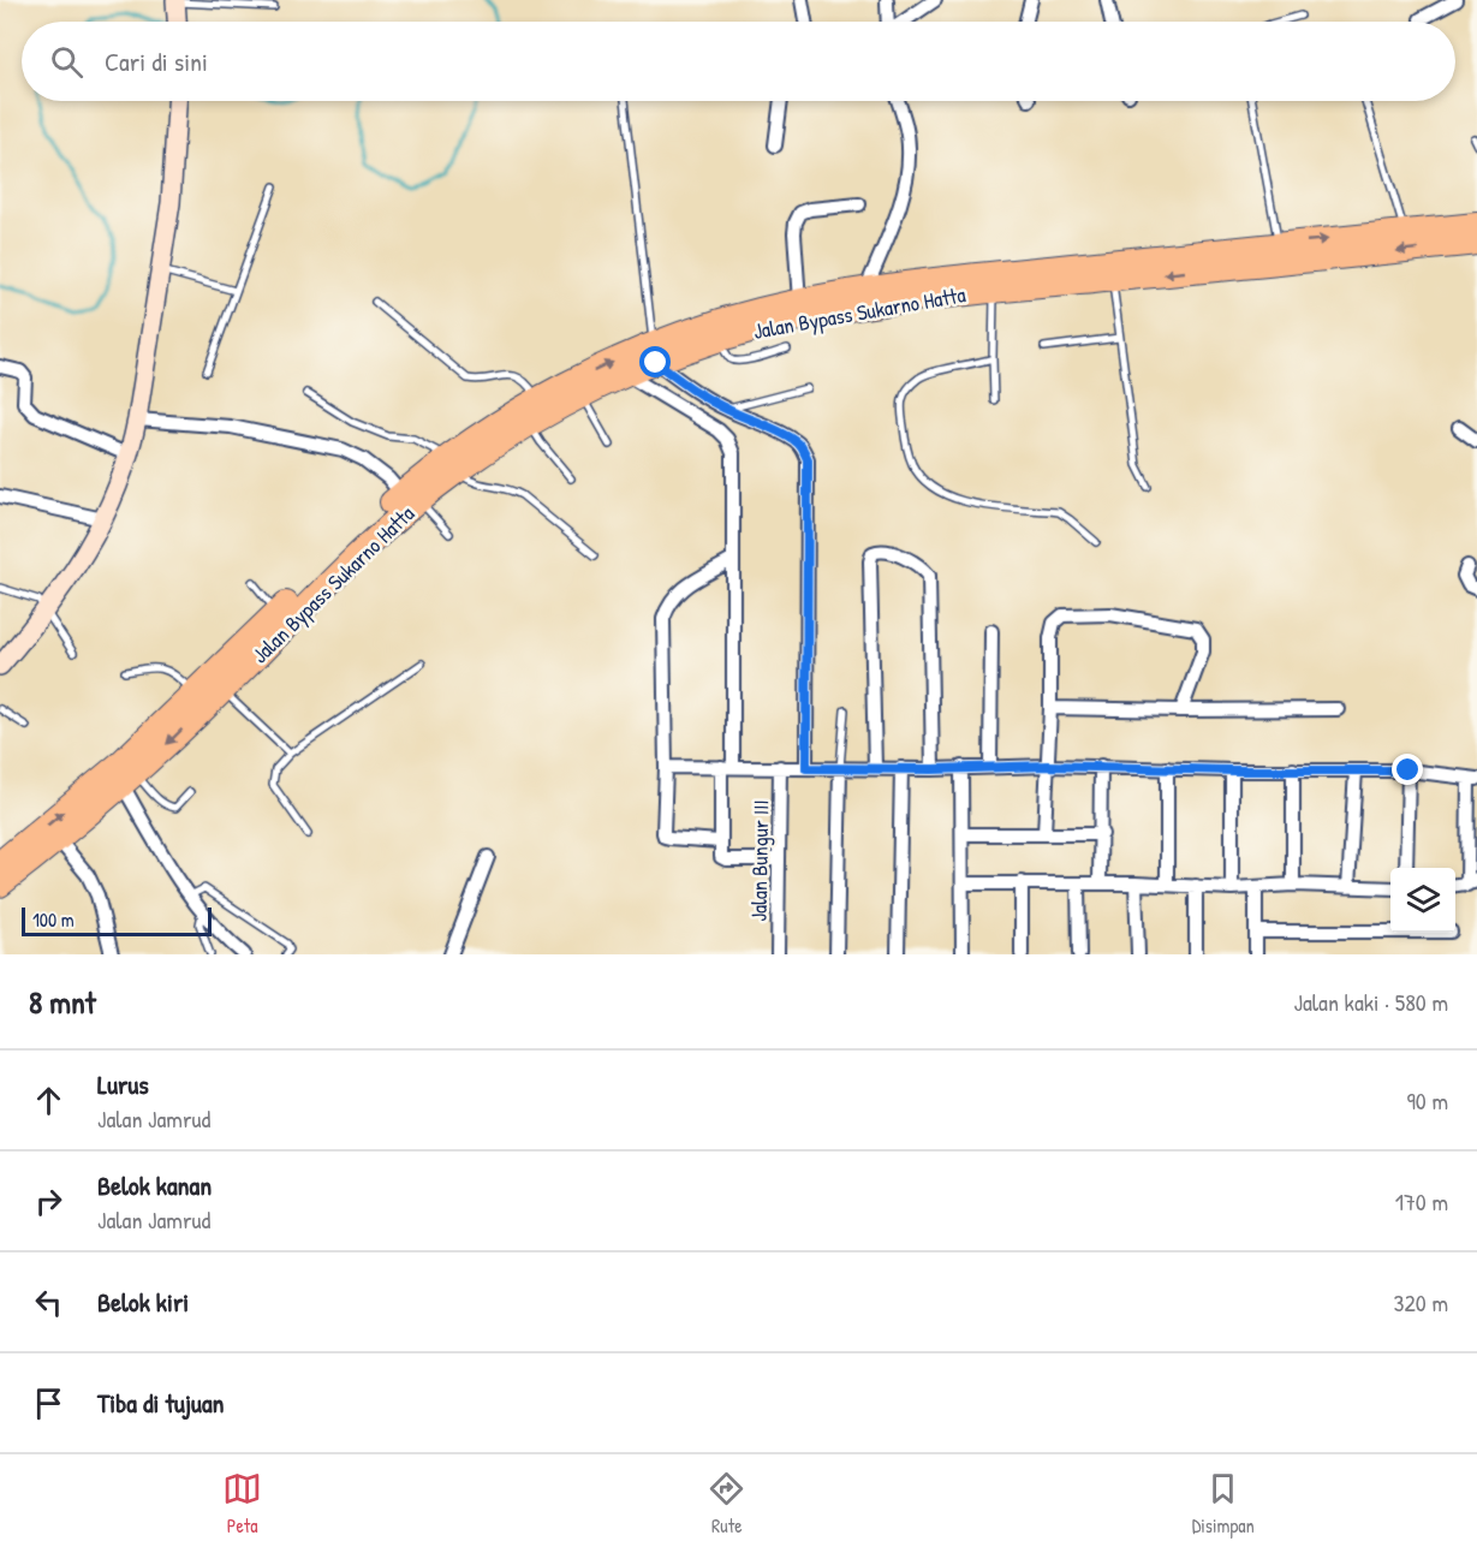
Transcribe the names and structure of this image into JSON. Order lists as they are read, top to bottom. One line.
{"streets":{"highway":["Jalan Bypass Sukarno Hatta"],"street":["Jalan Bungur III"]},"scale_bar":"100 m","page":{"search":"Cari di sini","scale":"100 m","heading":["8 mnt","Jalan kaki · 580 m"],"list":[["Lurus","Jalan Jamrud","90 m"],["Belok kanan","Jalan Jamrud","170 m"],["Belok kiri","320 m"],"Tiba di tujuan"],"nav":["Peta","Rute","Disimpan"]}}
